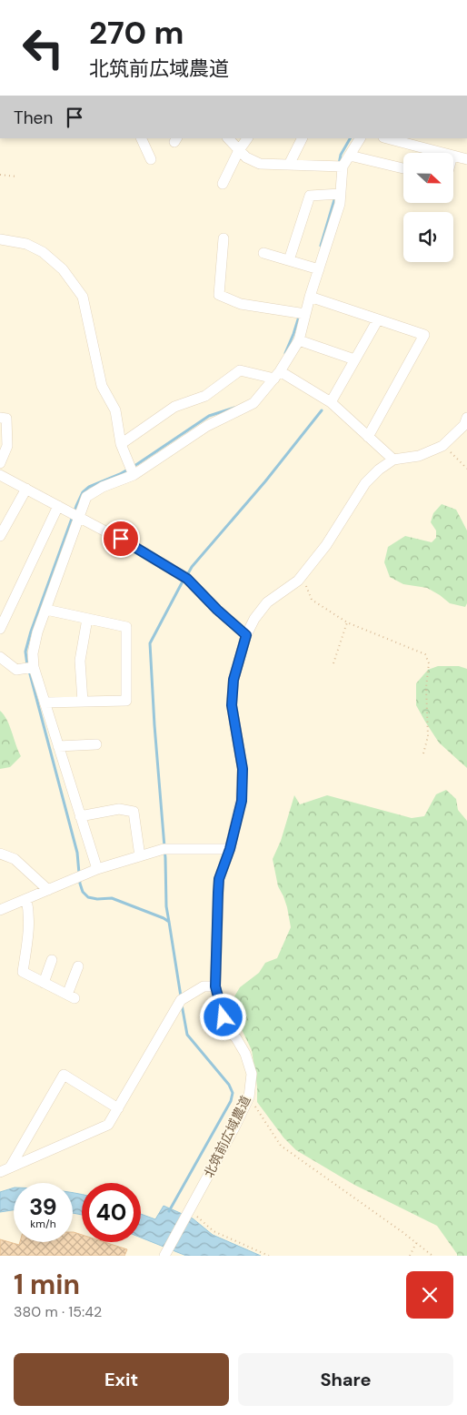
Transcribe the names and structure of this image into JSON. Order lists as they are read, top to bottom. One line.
{"streets":{"street":["北筑前広域農道"]},"north":"right","page":{"turn":["270 m","北筑前広域農道"],"then":"Then","speed":"39 km/h","limit":"40","heading":["1 min","380 m · 15:42"],"buttons":["Exit","Share"]}}
